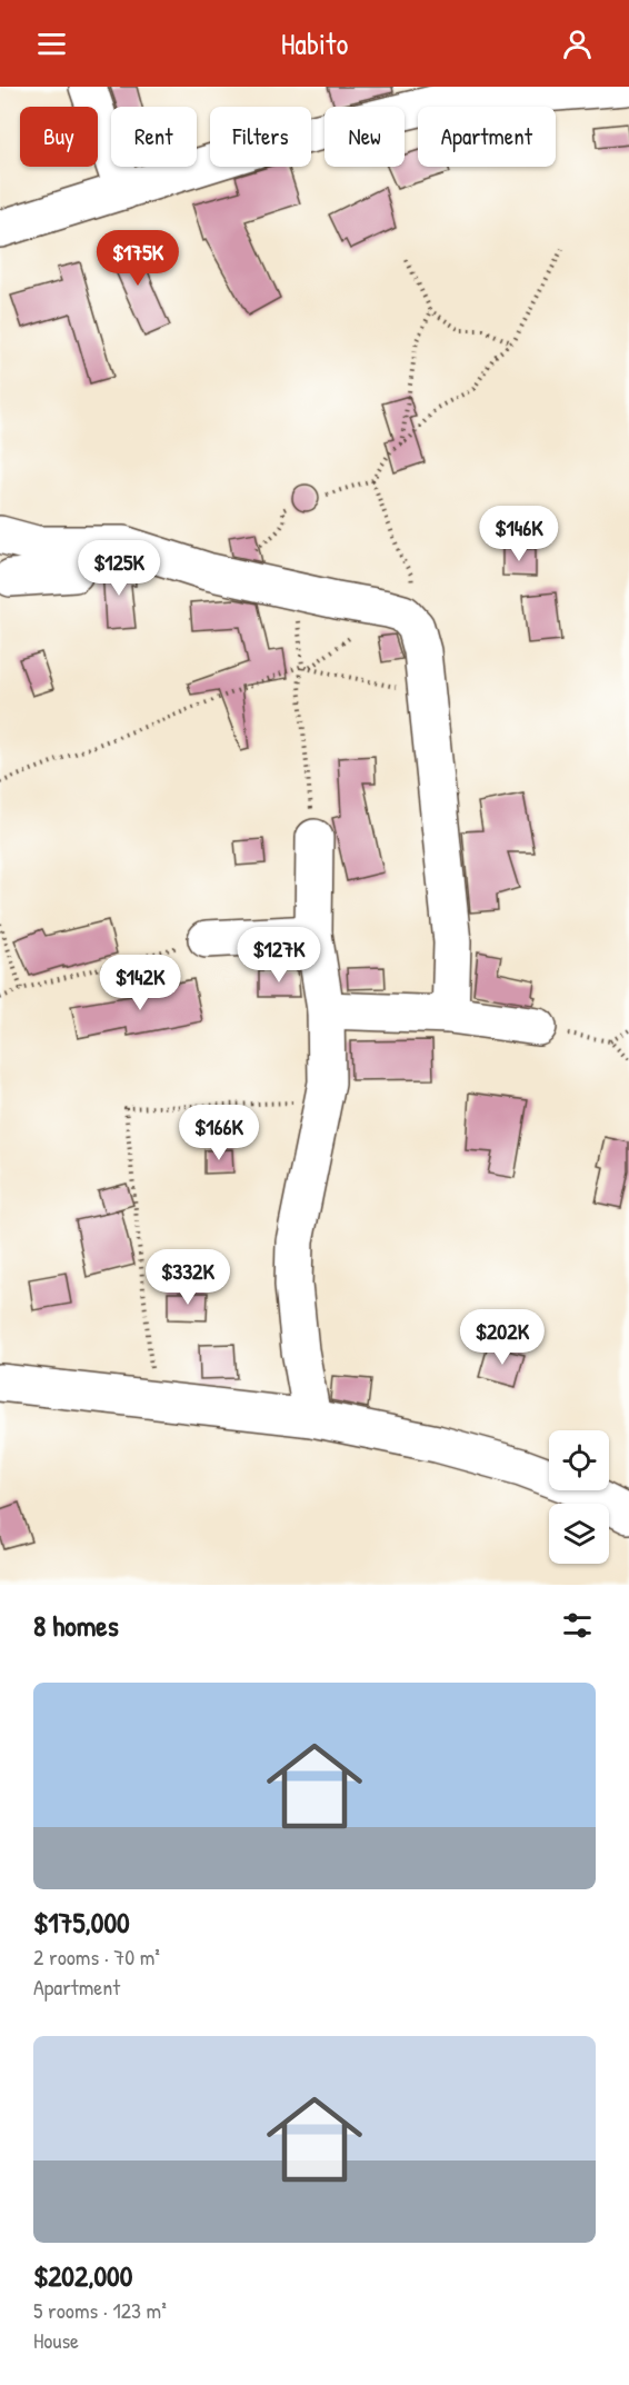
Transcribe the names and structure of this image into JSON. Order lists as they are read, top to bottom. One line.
{"page":{"header":"Habito","chip":["Buy","Rent","Filters","New","Apartment"],"price":["$175K","$146K","$125K","$127K","$142K","$166K","$332K","$202K"],"heading":"8 homes","list":[{"name":"$175,000","note":"2 rooms · 70 m² · Apartment"},{"name":"$202,000","note":"5 rooms · 123 m² · House"}]}}
